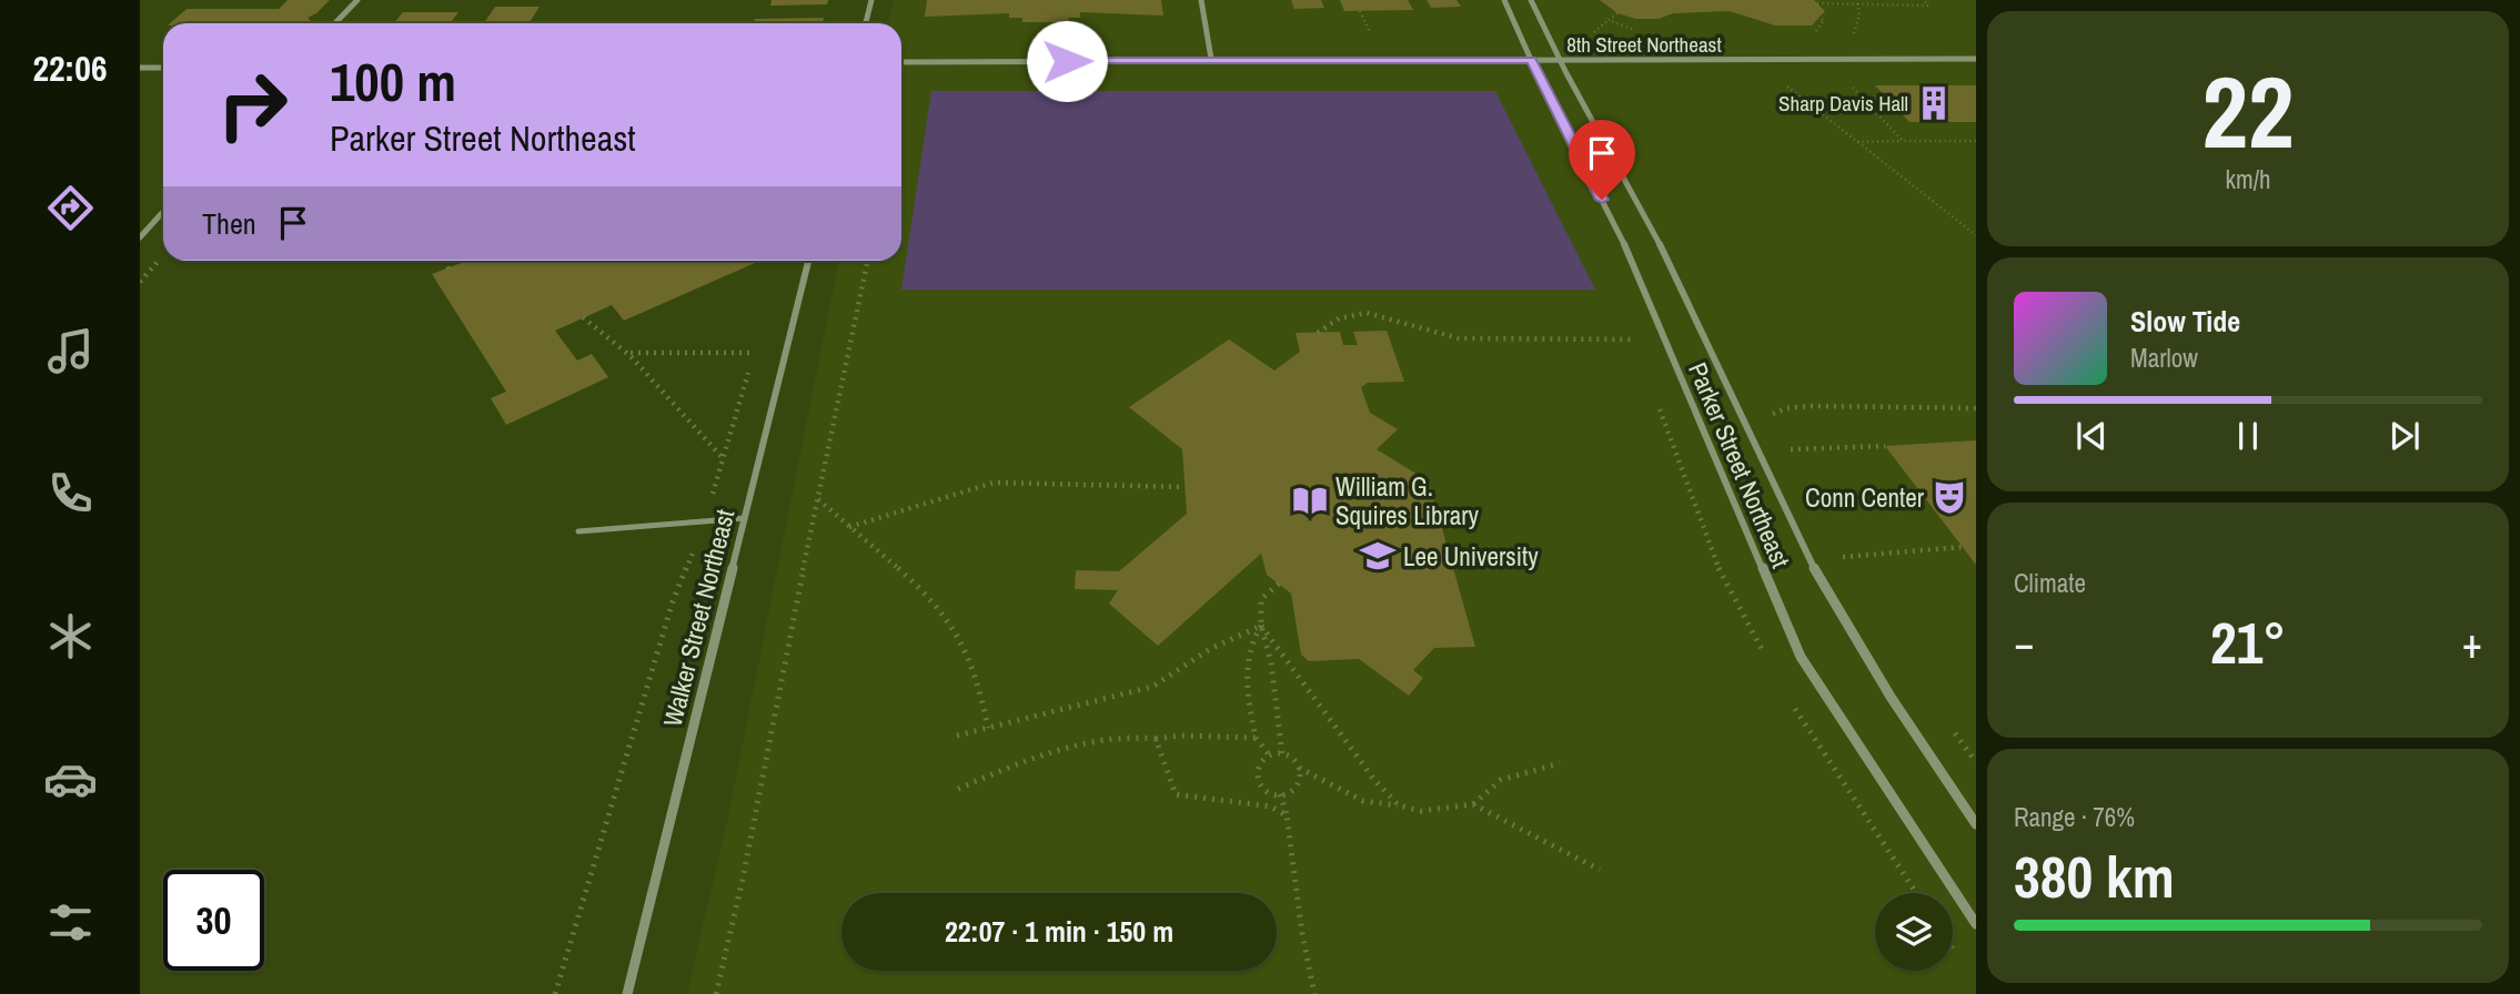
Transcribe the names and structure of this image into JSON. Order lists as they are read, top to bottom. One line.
{"streets":{"street":["8th Street Northeast","Parker Street Northeast","Walker Street Northeast"]},"crossings":[["8th Street Northeast","Parker Street Northeast"]],"places":{"building":["Sharp Davis Hall"],"theatre":["Conn Center"],"library":["William G. Squires Library"],"school or university":["Lee University"]},"page":{"tabs":"22:06","tile":[["22","km/h"],"Climate",["Range · 76%","380 km"]],"turn":["100 m","Parker Street Northeast"],"then":"Then","song":["Slow Tide","Marlow"],"heat":["−","21°","+"],"limit":"30","trip":"22:07 · 1 min · 150 m"}}
